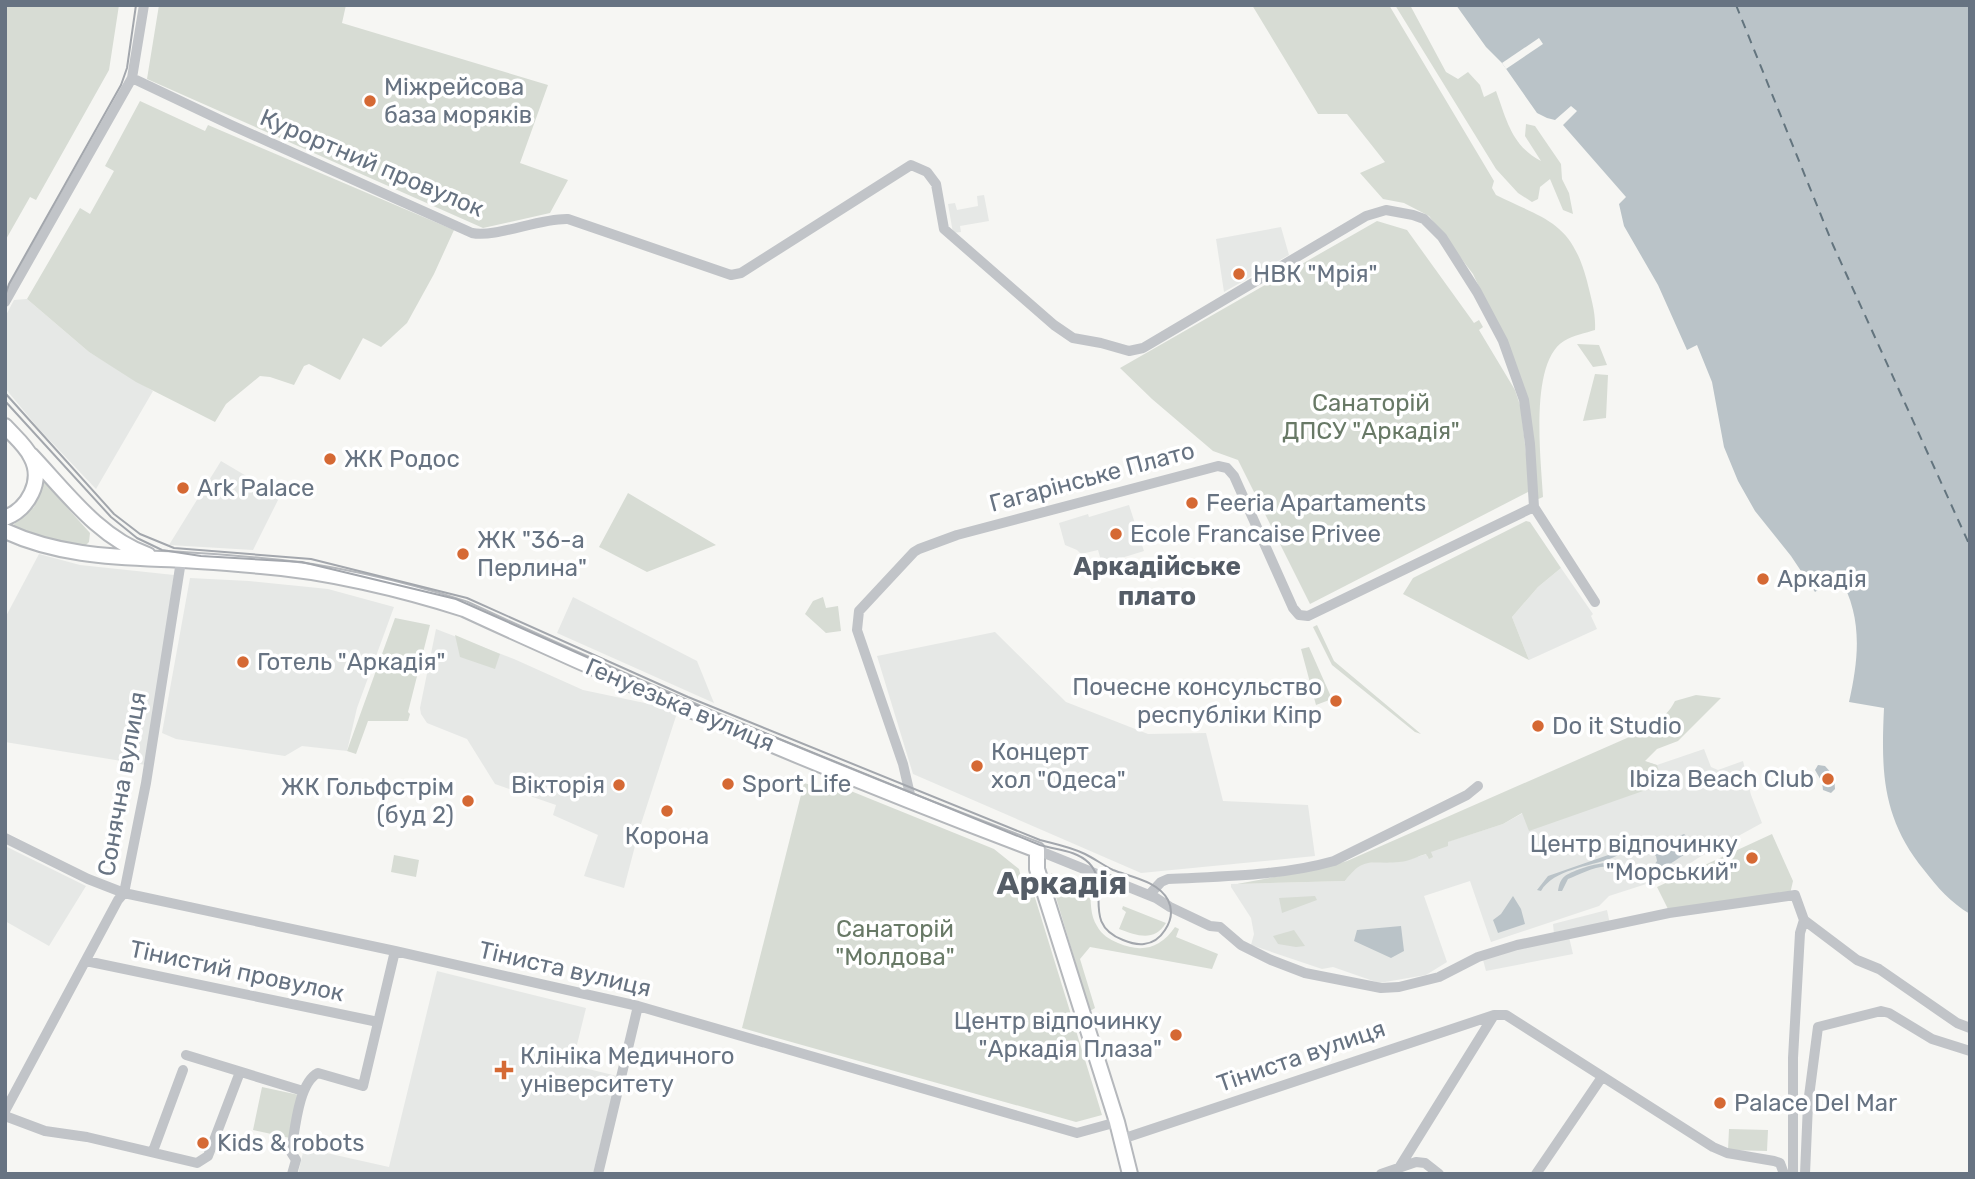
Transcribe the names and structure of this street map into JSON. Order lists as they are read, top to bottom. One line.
{"streets":{"main road":["Генуезька вулиця"],"street":["Курортний провулок","Гагарінське Плато","Сонячна вулиця","Тіниста вулиця","Тінистий провулок"]},"crossings":[["Курортний провулок","Гагарінське Плато"],["Гагарінське Плато","Генуезька вулиця"],["Генуезька вулиця","Сонячна вулиця"],["Сонячна вулиця","Тіниста вулиця"],["Сонячна вулиця","Тінистий провулок"]],"districts":["Аркадійське плато","Аркадія"],"parks":["Санаторій ДПСУ \"Аркадія\"","Санаторій \"Молдова\""],"places":{"other":["Міжрейсова база моряків","НВК \"Мрія\"","ЖК Родос","Ark Palace","Feeria Apartaments","Ecole Francaise Privee","ЖК \"36-а Перлина\"","Аркадія","Готель \"Аркадія\"","Почесне консульство республіки Кіпр","Do it Studio","Концерт хол \"Одеса\"","Ibiza Beach Club","Sport Life","Вікторія","ЖК Гольфстрім (буд 2)","Корона","Центр відпочинку \"Морський\"","Центр відпочинку \"Аркадія Плаза\"","Palace Del Mar","Kids & robots"],"health":["Клініка Медичного університету"]}}
